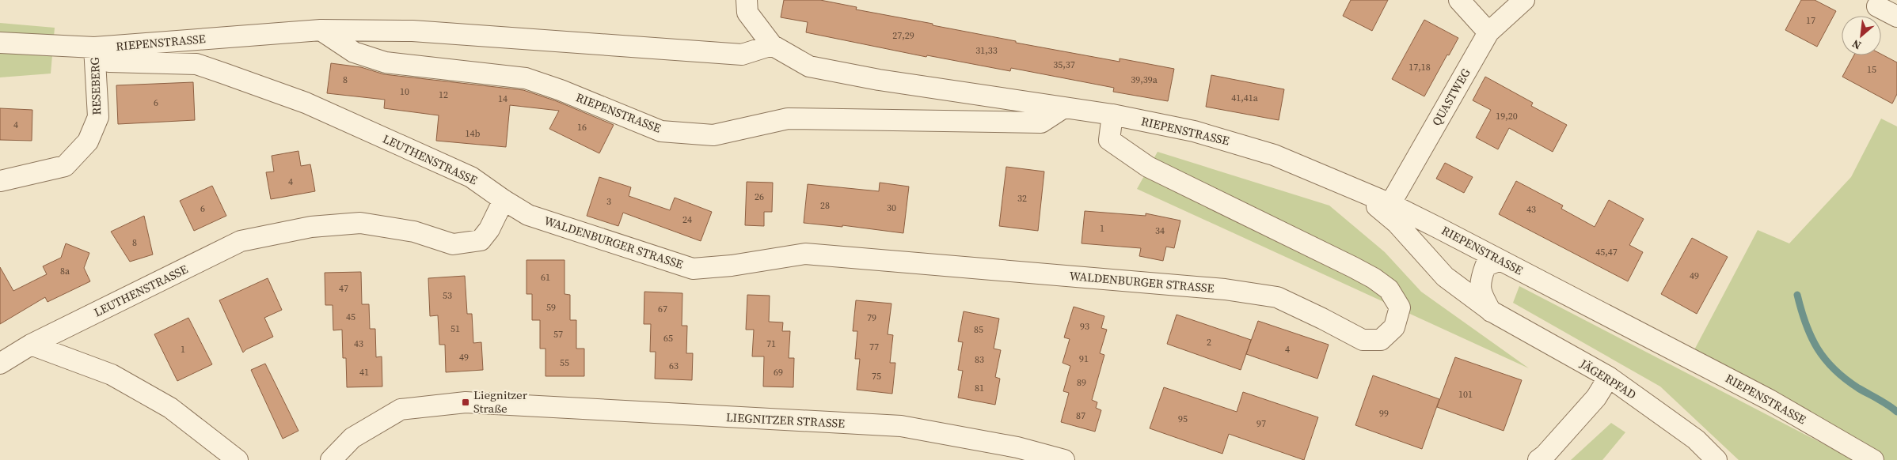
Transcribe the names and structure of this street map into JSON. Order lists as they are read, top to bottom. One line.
{"streets":{"street":["RIEPENSTRASSE","RESEBERG","QUASTWEG","LEUTHENSTRASSE","WALDENBURGER STRASSE","JÄGERPFAD","LIEGNITZER STRASSE"]},"crossings":[["RIEPENSTRASSE","RESEBERG"],["RIEPENSTRASSE","QUASTWEG"],["RIEPENSTRASSE","LEUTHENSTRASSE"],["RIEPENSTRASSE","WALDENBURGER STRASSE"],["RIEPENSTRASSE","JÄGERPFAD"],["RESEBERG","LEUTHENSTRASSE"],["LEUTHENSTRASSE","WALDENBURGER STRASSE"]],"places":{"transit":["Liegnitzer Straße"]},"house_numbers":["17","27,29","31,33","35,37","17,18","15","8","39,39a","10","12","41,41a","14","6","19,20","4","16","14b","4","26","32","3","28","30","6","43","24","1","34","8","45,47","8a","49","61","47","53","59","67","45","79","93","51","85","57","65","2","43","71","77","1","4","49","91","83","55","63","41","69","75","89","81","101","99","87","95","97"],"north":"bottom left"}
